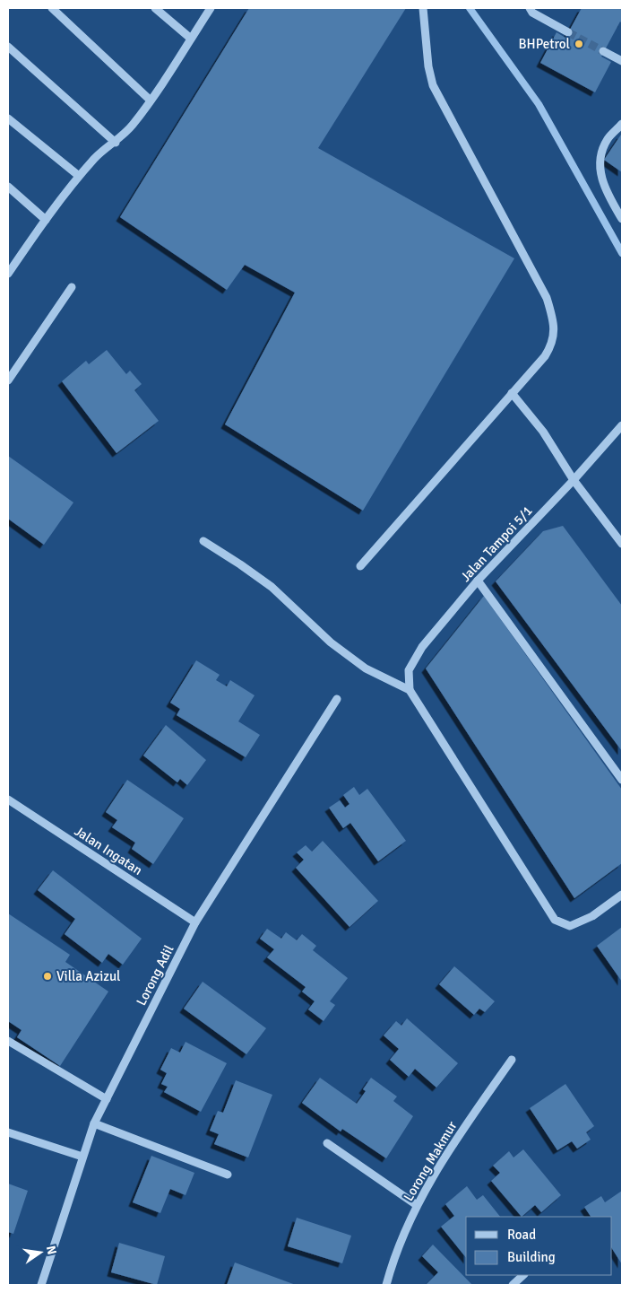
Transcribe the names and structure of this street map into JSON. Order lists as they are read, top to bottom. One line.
{"streets":{"street":["Jalan Tampoi 5/1","Jalan Ingatan","Lorong Adil","Lorong Makmur"]},"crossings":[["Jalan Ingatan","Lorong Adil"]],"places":["BHPetrol","Villa Azizul"],"legend":["Road","Building"],"north":"right"}
